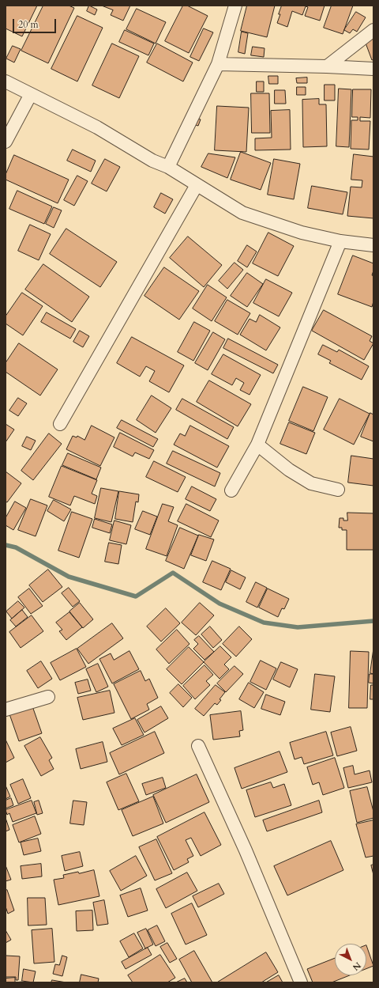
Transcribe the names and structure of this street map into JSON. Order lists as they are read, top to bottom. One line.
{"scale_bar":"20 m","north":"bottom right"}
